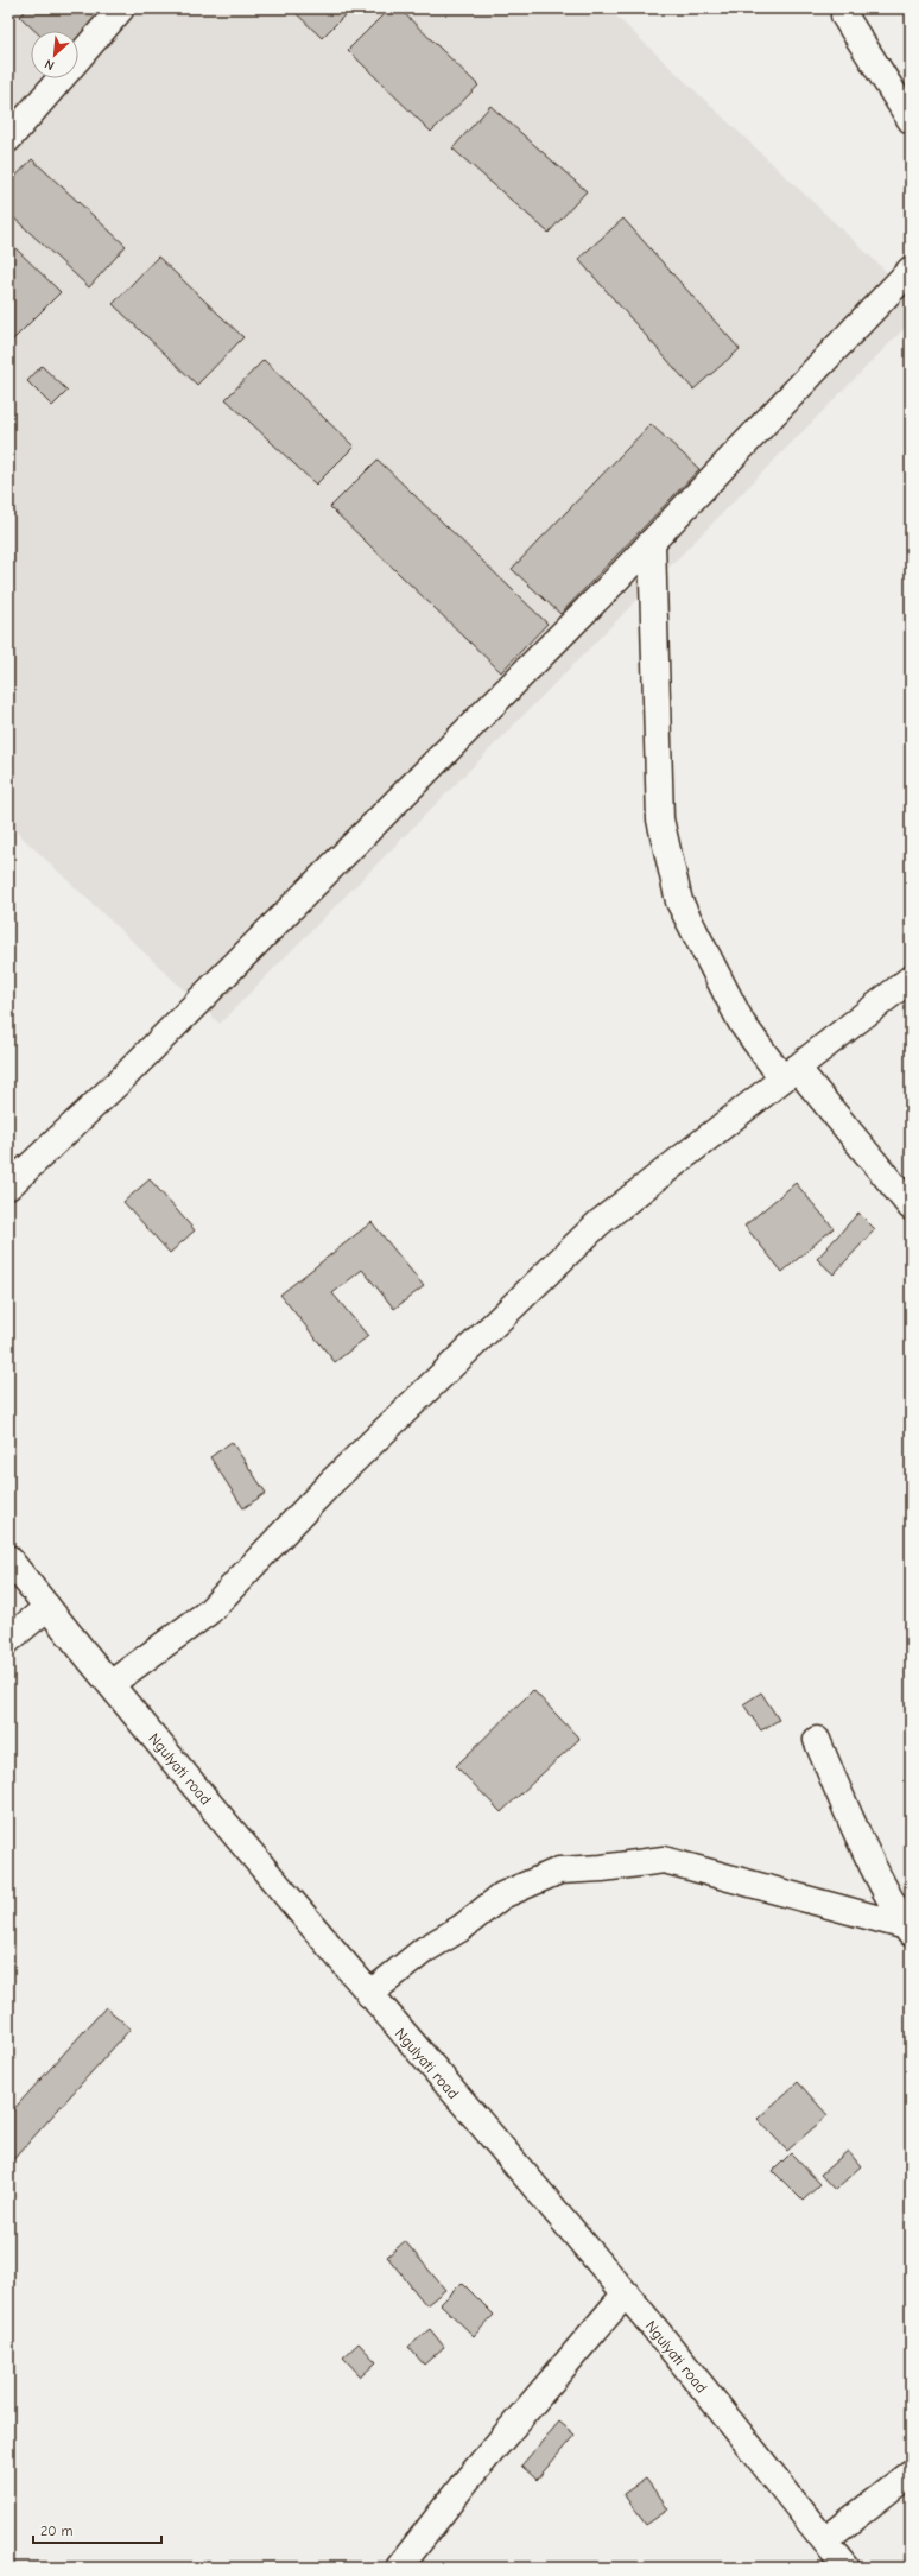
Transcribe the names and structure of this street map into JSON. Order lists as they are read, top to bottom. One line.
{"streets":{"street":["Ngulyati road"]},"scale_bar":"20 m","north":"bottom left"}
